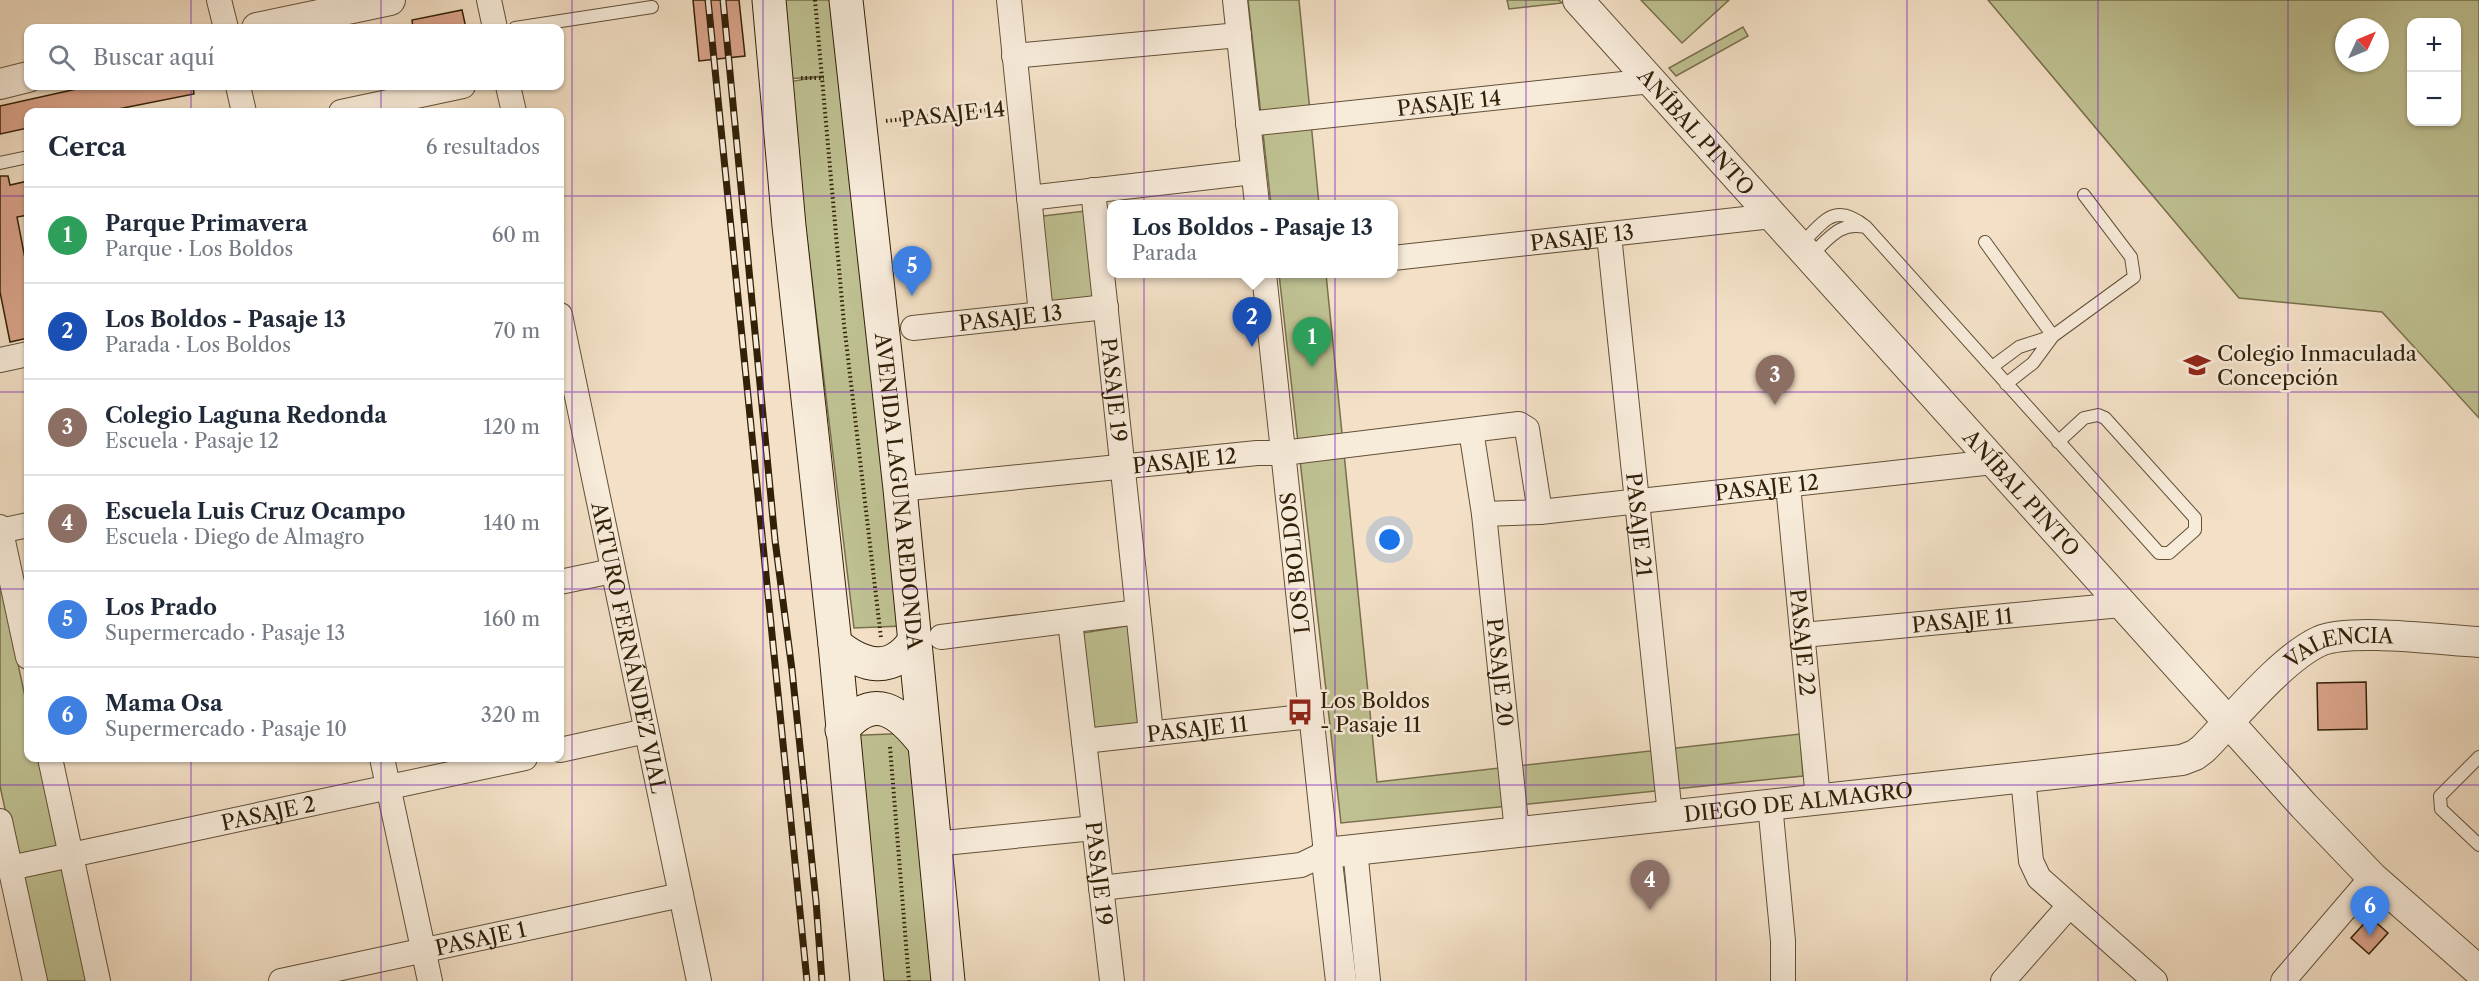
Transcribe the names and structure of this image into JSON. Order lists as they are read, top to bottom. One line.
{"streets":{"main road":["AVENIDA LAGUNA REDONDA"],"street":["PASAJE 14","ANÍBAL PINTO","PASAJE 13","PASAJE 19","PASAJE 12","PASAJE 21","LOS BOLDOS","PASAJE 11","PASAJE 22","ARTURO FERNÁNDEZ VIAL","VALENCIA","PASAJE 20","DIEGO DE ALMAGRO","PASAJE 2","PASAJE 1"]},"crossings":[["PASAJE 14","ANÍBAL PINTO"],["ANÍBAL PINTO","PASAJE 13"],["ANÍBAL PINTO","PASAJE 12"],["ANÍBAL PINTO","PASAJE 11"],["ANÍBAL PINTO","VALENCIA"],["ANÍBAL PINTO","DIEGO DE ALMAGRO"],["PASAJE 13","PASAJE 19"],["PASAJE 13","PASAJE 21"],["PASAJE 19","PASAJE 12"],["PASAJE 19","PASAJE 11"],["PASAJE 12","AVENIDA LAGUNA REDONDA"],["PASAJE 12","PASAJE 21"],["PASAJE 12","LOS BOLDOS"],["PASAJE 12","PASAJE 22"],["PASAJE 12","PASAJE 20"],["PASAJE 21","DIEGO DE ALMAGRO"],["LOS BOLDOS","PASAJE 11"],["LOS BOLDOS","DIEGO DE ALMAGRO"],["PASAJE 11","PASAJE 22"],["PASAJE 22","DIEGO DE ALMAGRO"],["ARTURO FERNÁNDEZ VIAL","PASAJE 1"],["VALENCIA","DIEGO DE ALMAGRO"],["PASAJE 20","DIEGO DE ALMAGRO"]],"places":{"school or university":["Colegio Inmaculada Concepción"],"bus stop":["Los Boldos - Pasaje 11"]},"north":"top right","page":{"map_buttons":["+","−"],"search":"Buscar aquí","heading":["Cerca","6 resultados"],"list":[{"mark":"1","name":"Parque Primavera","note":"Parque · Los Boldos","value":"60 m"},{"mark":"2","name":"Los Boldos - Pasaje 13","note":"Parada · Los Boldos","value":"70 m"},{"mark":"3","name":"Colegio Laguna Redonda","note":"Escuela · Pasaje 12","value":"120 m"},{"mark":"4","name":"Escuela Luis Cruz Ocampo","note":"Escuela · Diego de Almagro","value":"140 m"},{"mark":"5","name":"Los Prado","note":"Supermercado · Pasaje 13","value":"160 m"},{"mark":"6","name":"Mama Osa","note":"Supermercado · Pasaje 10","value":"320 m"}],"popup":["Los Boldos - Pasaje 13","Parada"],"pins":["5","2","1","3","4","6"]}}
